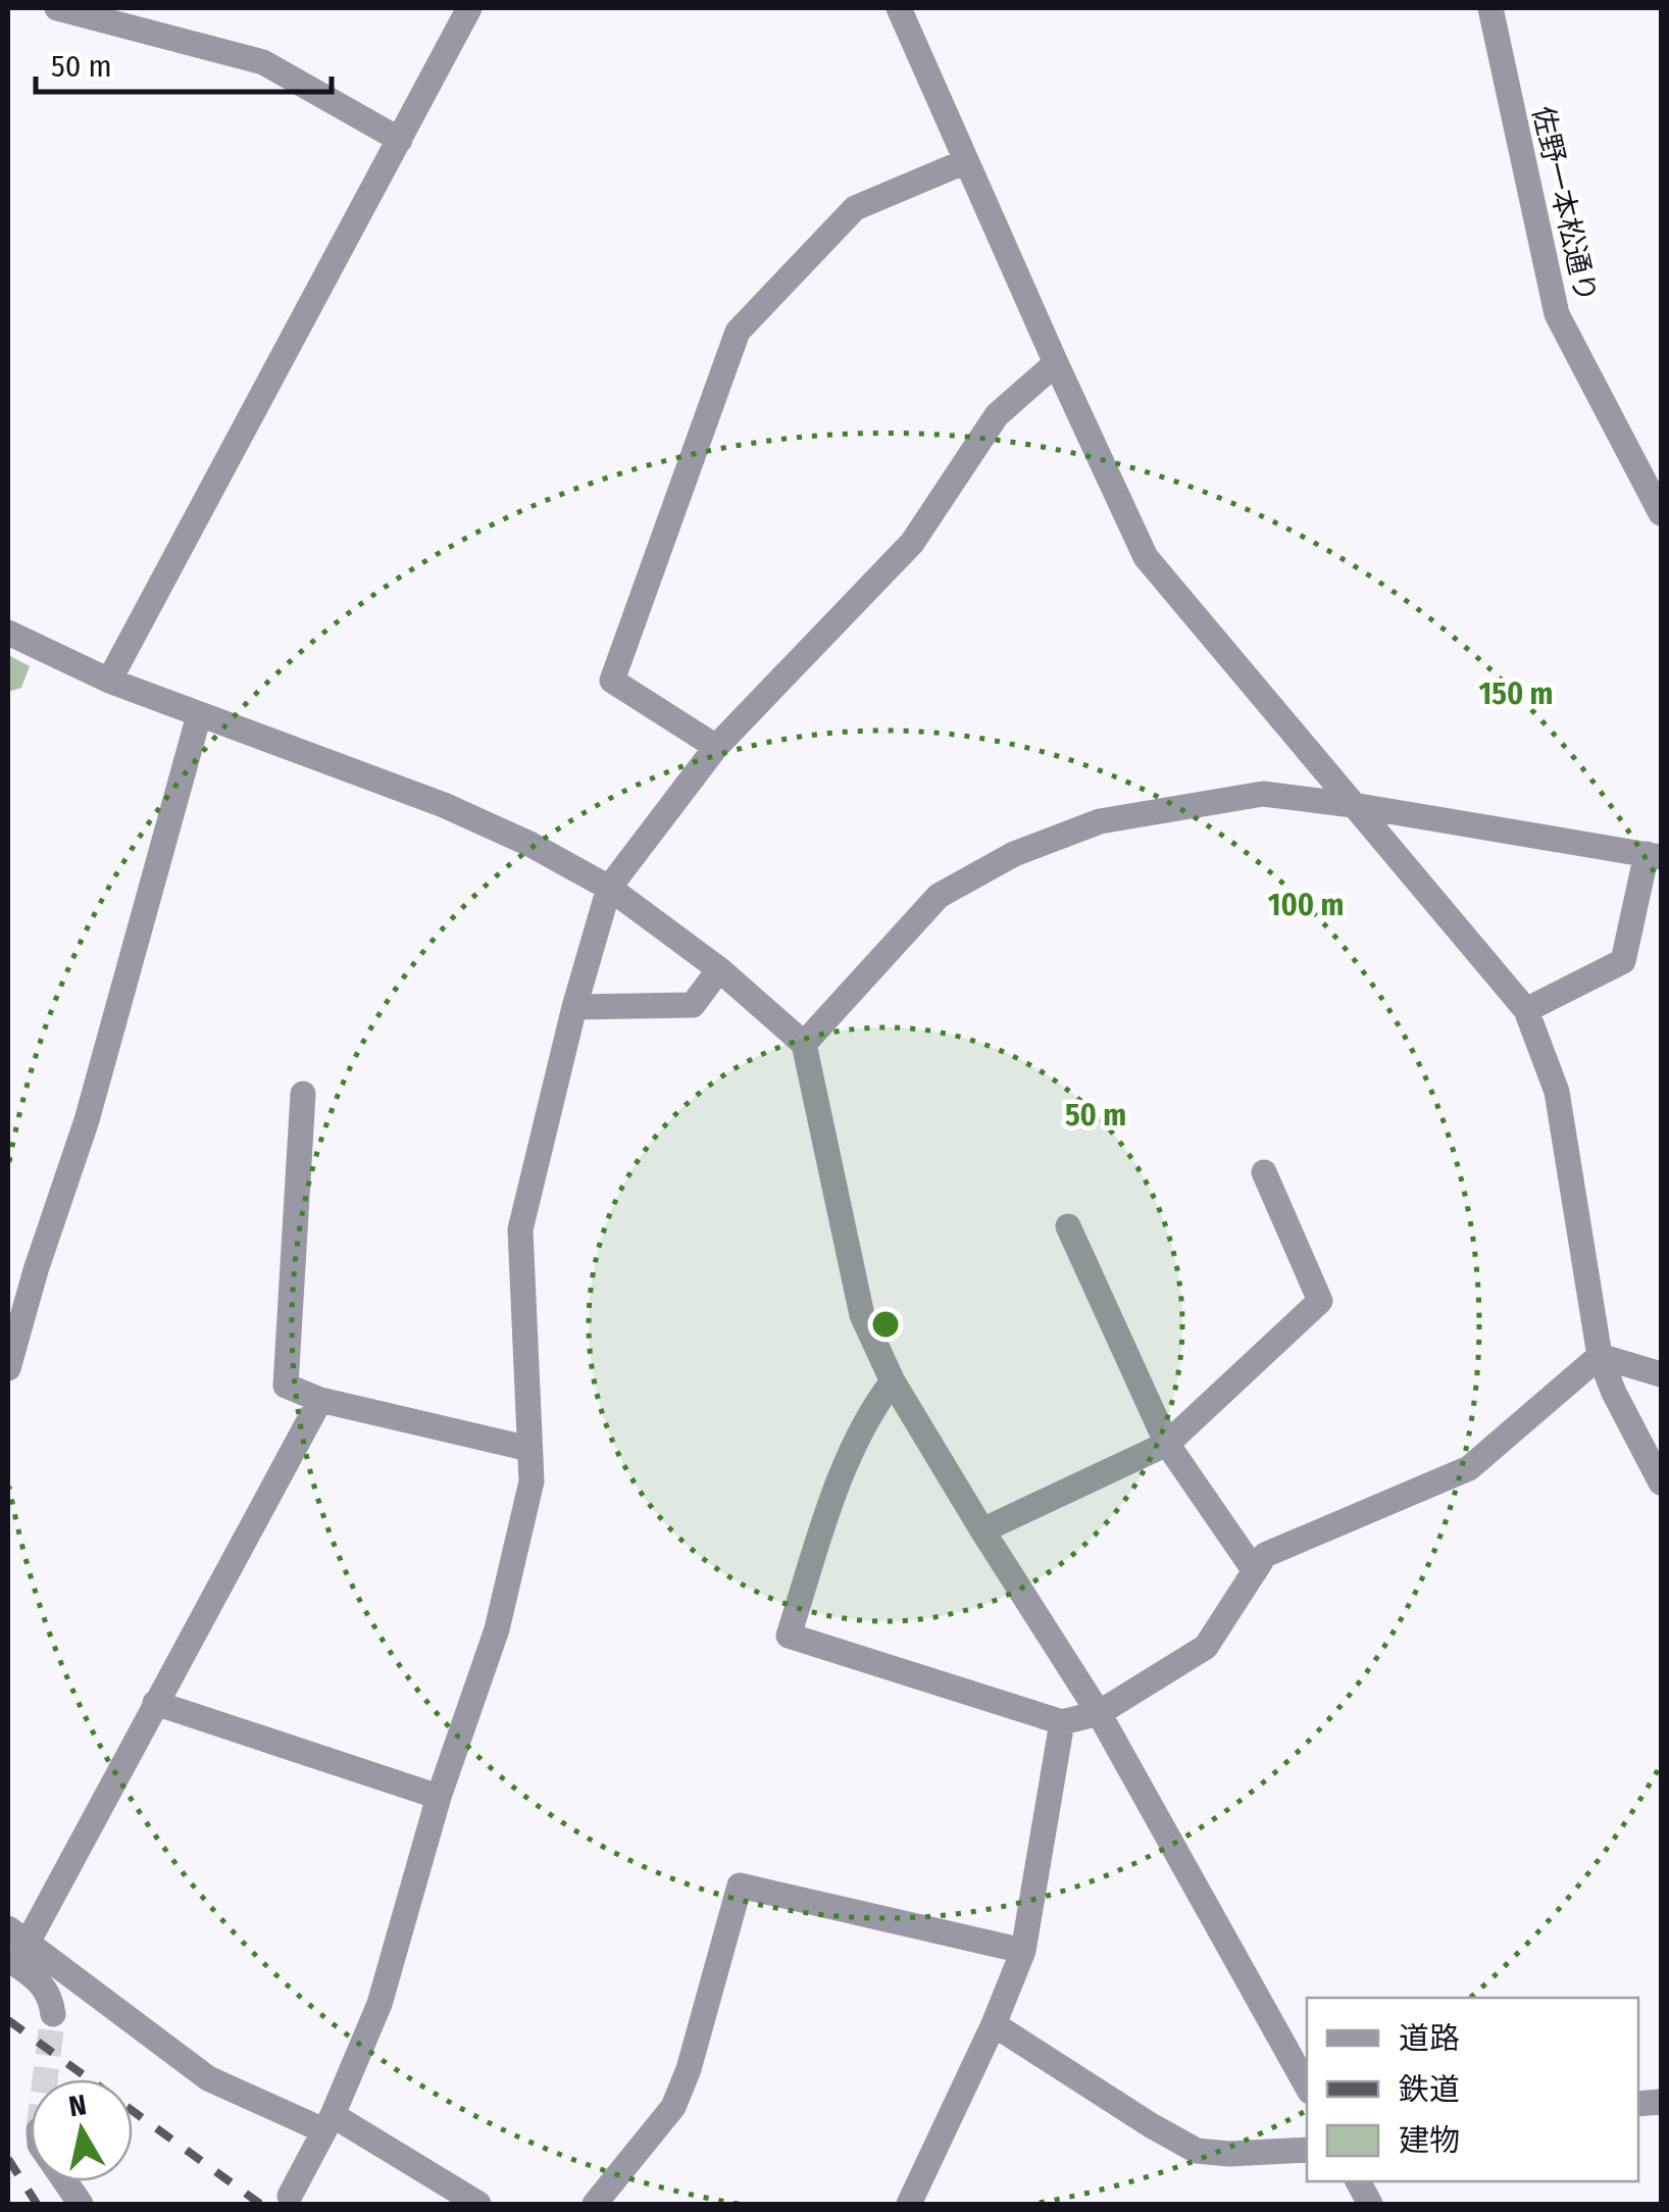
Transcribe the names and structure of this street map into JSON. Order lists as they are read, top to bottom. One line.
{"streets":{"street":["佐野一本松通り"]},"legend":["道路","鉄道","建物"],"scale_bar":"50 m","north":"top","rings":["150 m","100 m","50 m"]}
